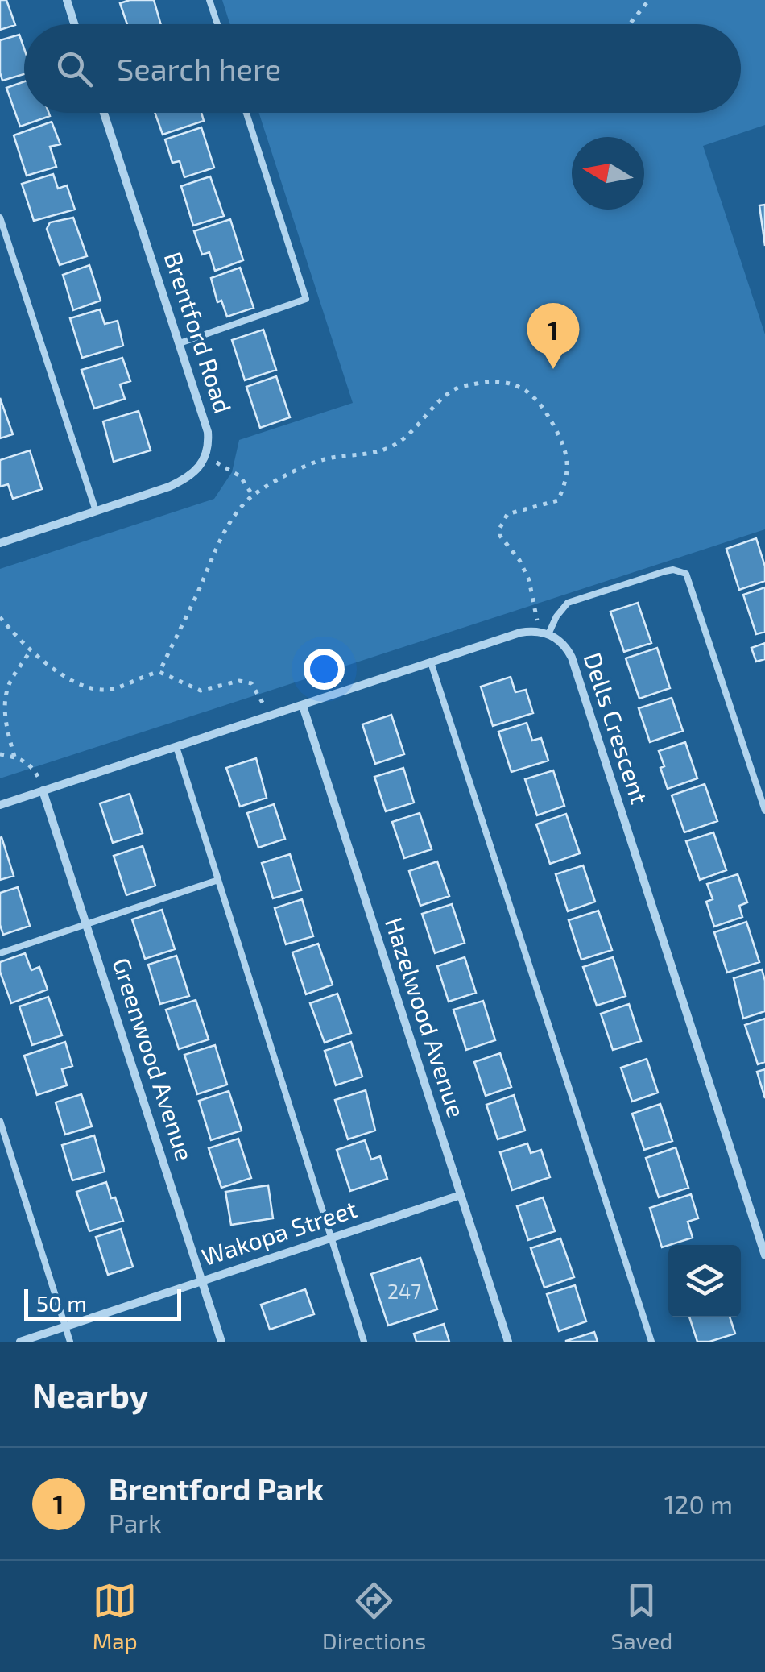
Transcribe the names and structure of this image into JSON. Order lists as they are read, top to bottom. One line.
{"streets":{"street":["Brentford Road","Dells Crescent","Hazelwood Avenue","Greenwood Avenue","Wakopa Street"]},"crossings":[["Hazelwood Avenue","Wakopa Street"],["Greenwood Avenue","Wakopa Street"]],"house_numbers":["247"],"scale_bar":"50 m","north":"left","page":{"search":"Search here","pins":"1","scale":"50 m","heading":"Nearby","list":[{"mark":"1","name":"Brentford Park","note":"Park","value":"120 m"}],"nav":["Map","Directions","Saved"]}}
